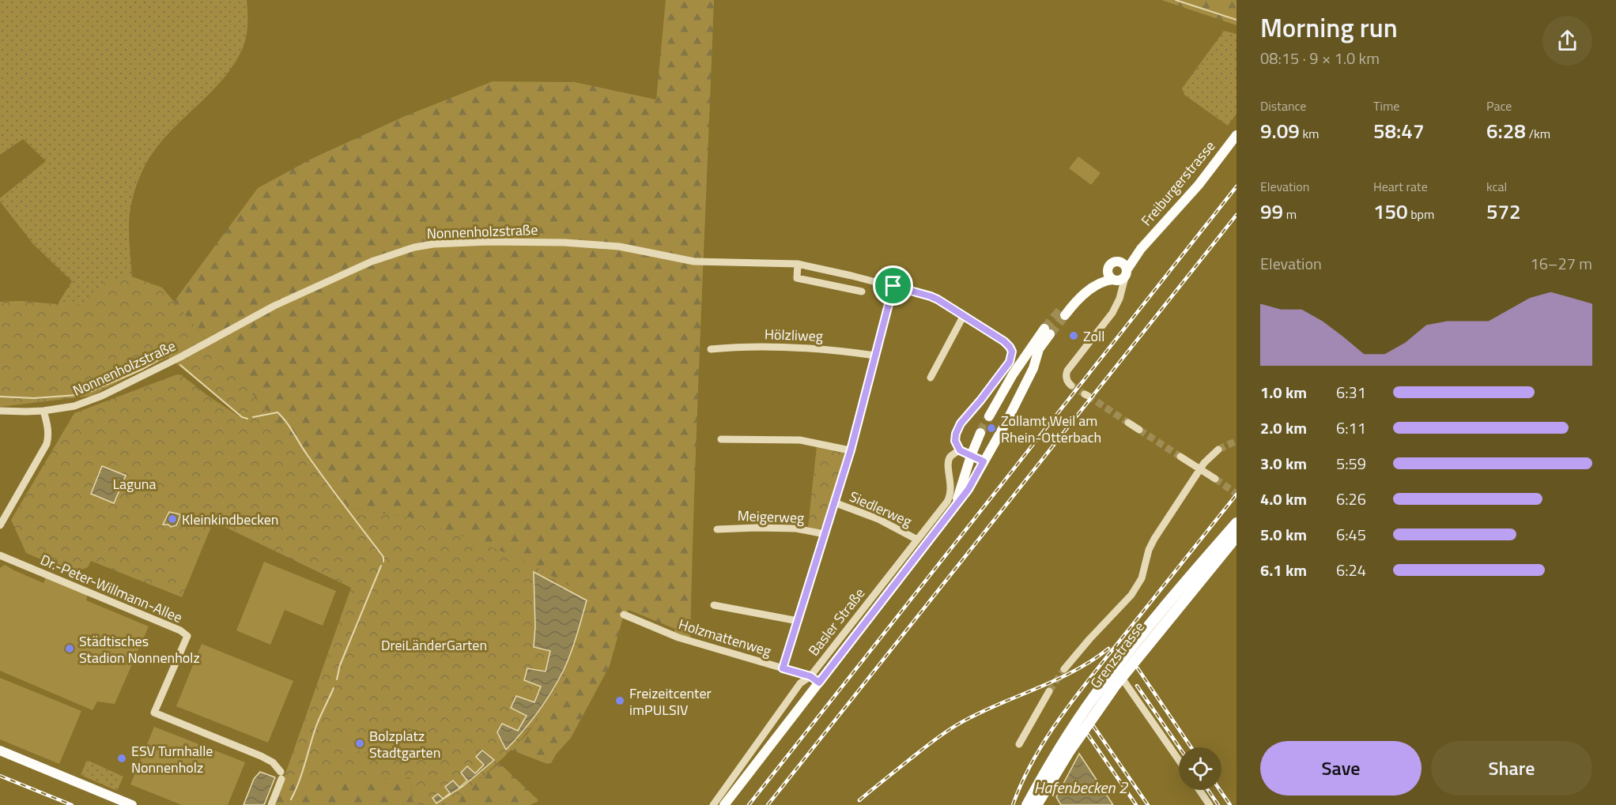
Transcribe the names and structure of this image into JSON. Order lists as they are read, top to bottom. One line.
{"streets":{"main road":["Freiburgerstrasse"],"street":["Nonnenholzstraße","Hölzliweg","Siedlerweg","Meigerweg","Dr.-Peter-Willmann-Allee","Basler Straße","Holzmattenweg","Grenzstrasse"]},"crossings":[["Nonnenholzstraße","Basler Straße"],["Siedlerweg","Basler Straße"],["Basler Straße","Holzmattenweg"]],"water":["Hafenbecken 2"],"parks":["Laguna","DreiLänderGarten"],"places":["Zoll","Zollamt Weil am Rhein-Otterbach","Kleinkindbecken","Städtisches Stadion Nonnenholz","Freizeitcenter imPULSIV","Bolzplatz Stadtgarten","ESV Turnhalle Nonnenholz"],"page":{"heading":["Morning run","08:15 · 9 × 1.0 km"],"stats":[["Distance","9.09 km"],["Time","58:47"],["Pace","6:28 /km"],["Elevation","99 m"],["Heart rate","150 bpm"],["kcal","572"]],"chart":["Elevation","16–27 m"],"list":[{"name":"1.0 km","note":"6:31"},{"name":"2.0 km","note":"6:11"},{"name":"3.0 km","note":"5:59"},{"name":"4.0 km","note":"6:26"},{"name":"5.0 km","note":"6:45"},{"name":"6.1 km","note":"6:24"}],"buttons":["Save","Share"]}}
